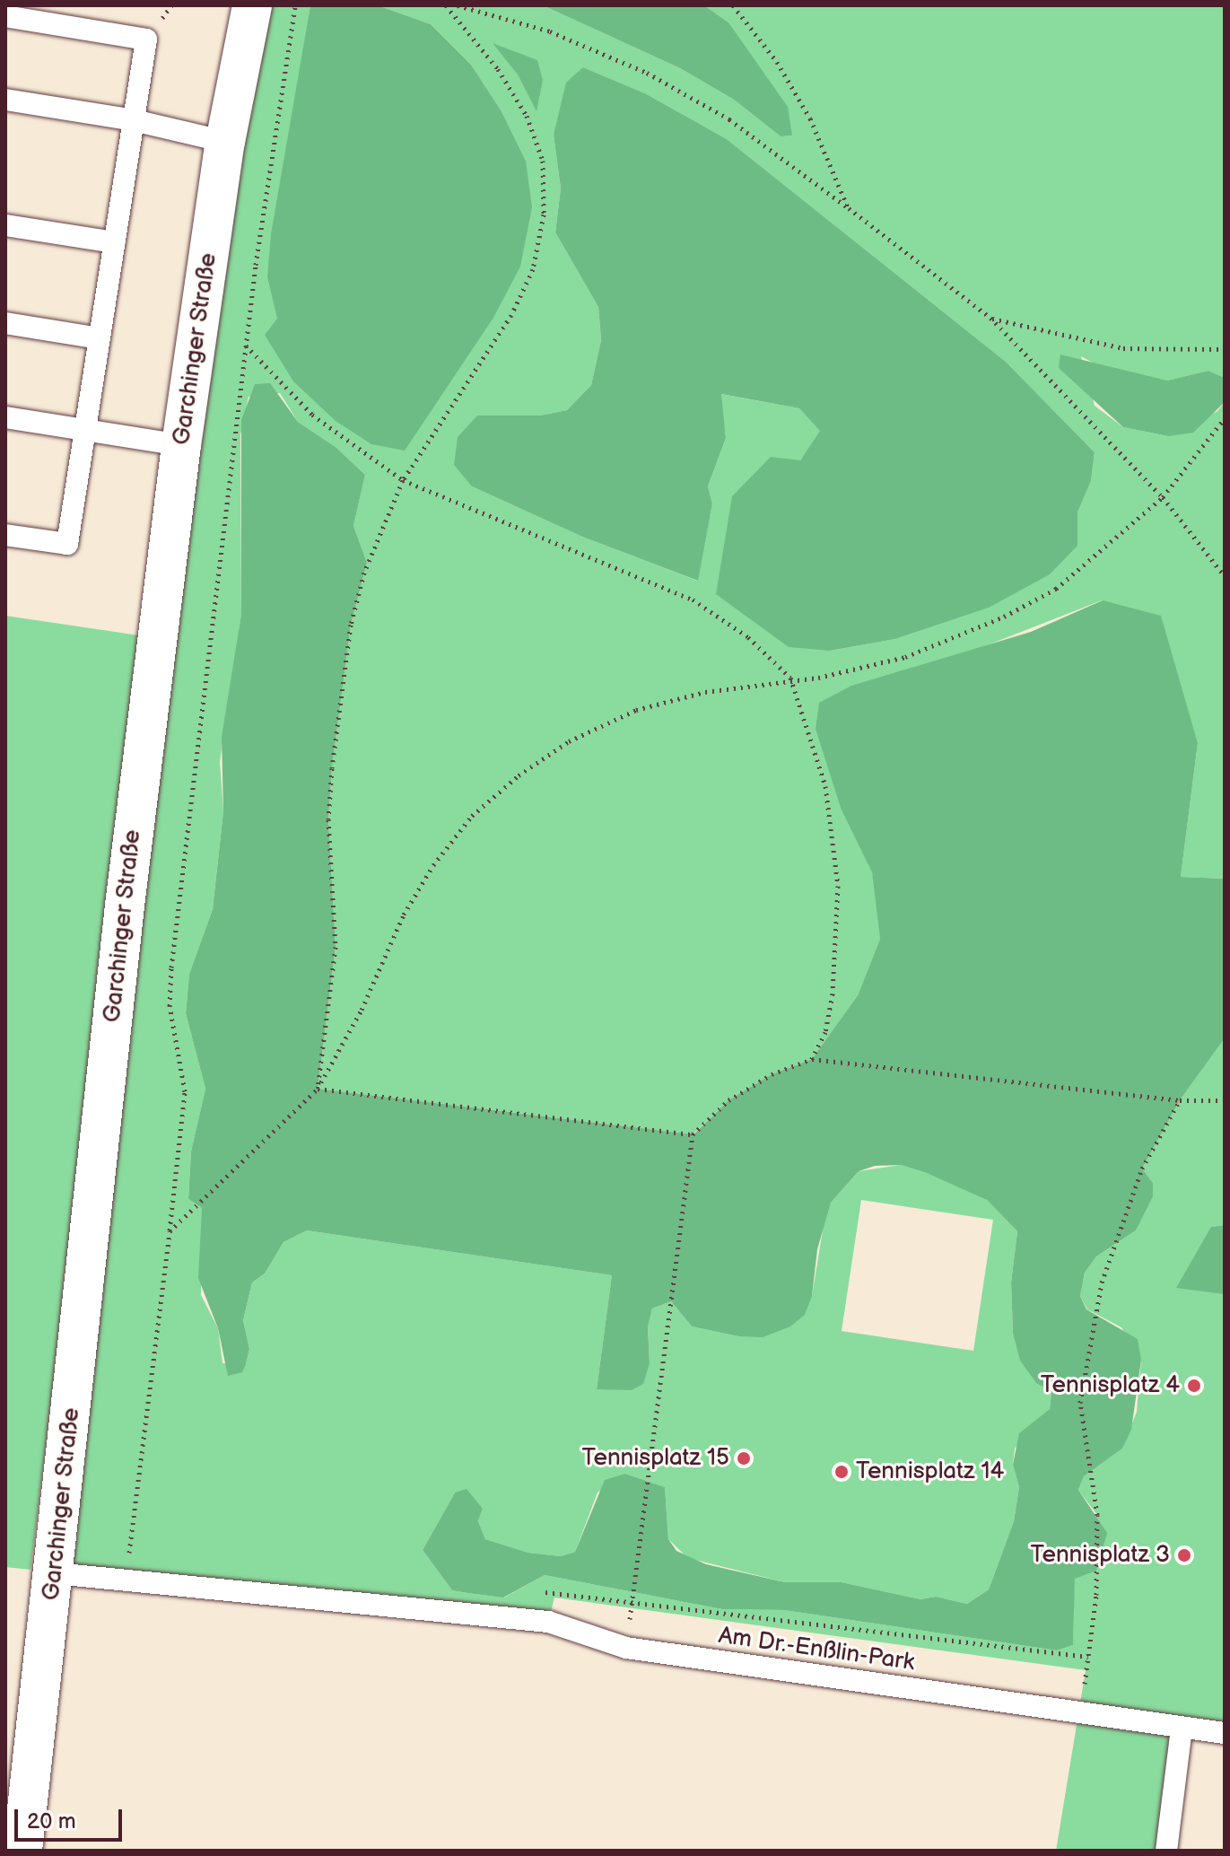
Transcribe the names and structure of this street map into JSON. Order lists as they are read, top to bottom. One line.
{"streets":{"street":["Garchinger Straße"],"lane":["Am Dr.-Enßlin-Park"]},"crossings":[["Garchinger Straße","Am Dr.-Enßlin-Park"]],"places":["Tennisplatz 4","Tennisplatz 15","Tennisplatz 14","Tennisplatz 3"],"scale_bar":"20 m"}
